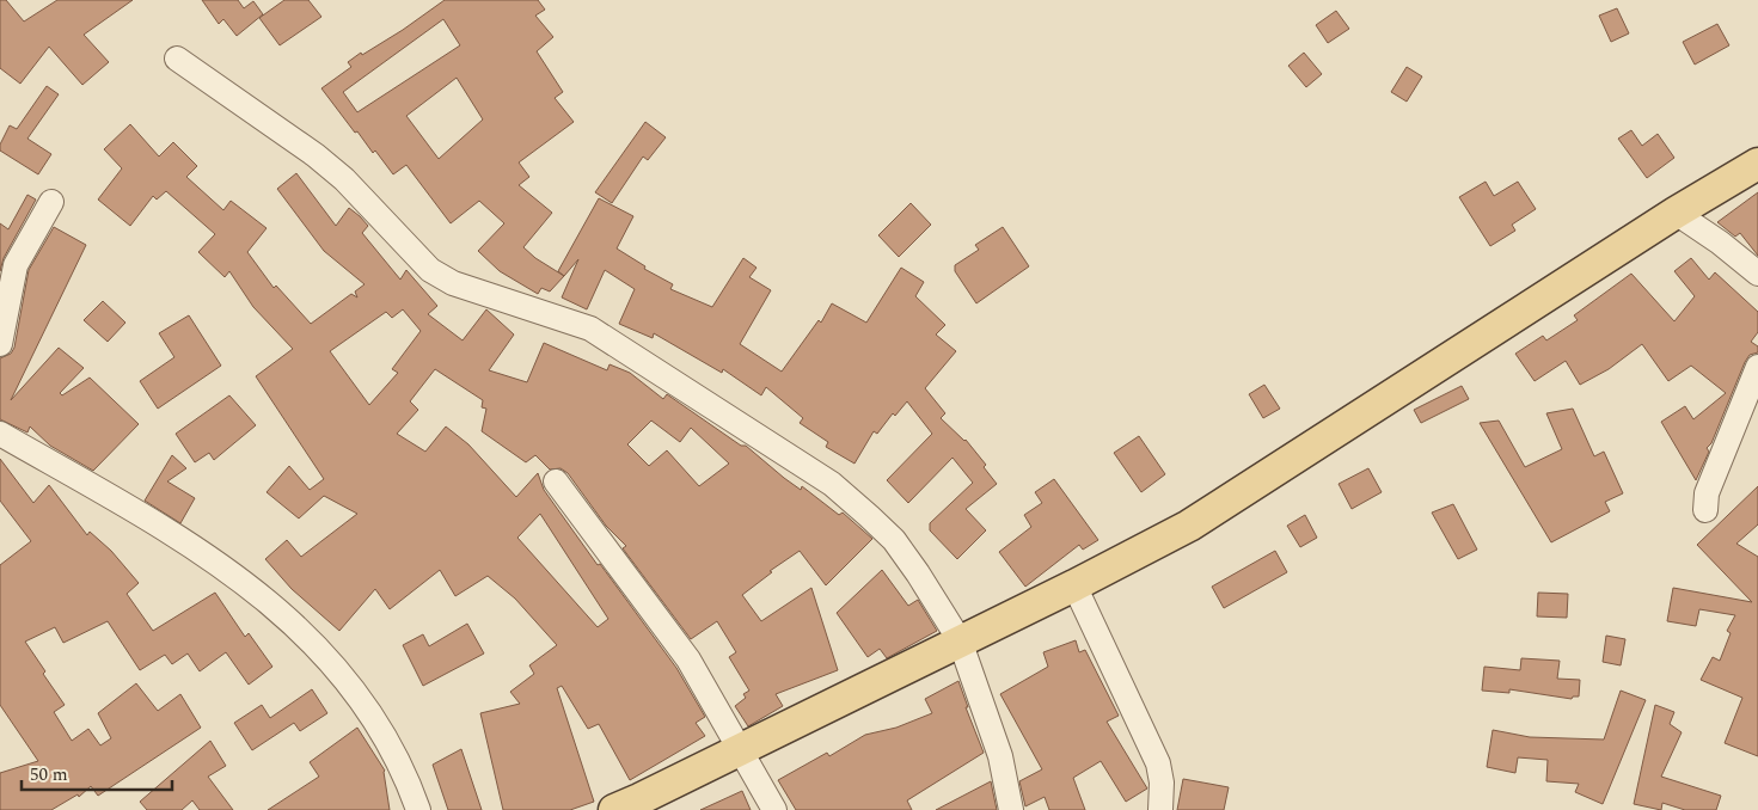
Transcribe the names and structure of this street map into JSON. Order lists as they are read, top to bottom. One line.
{"scale_bar":"50 m"}
